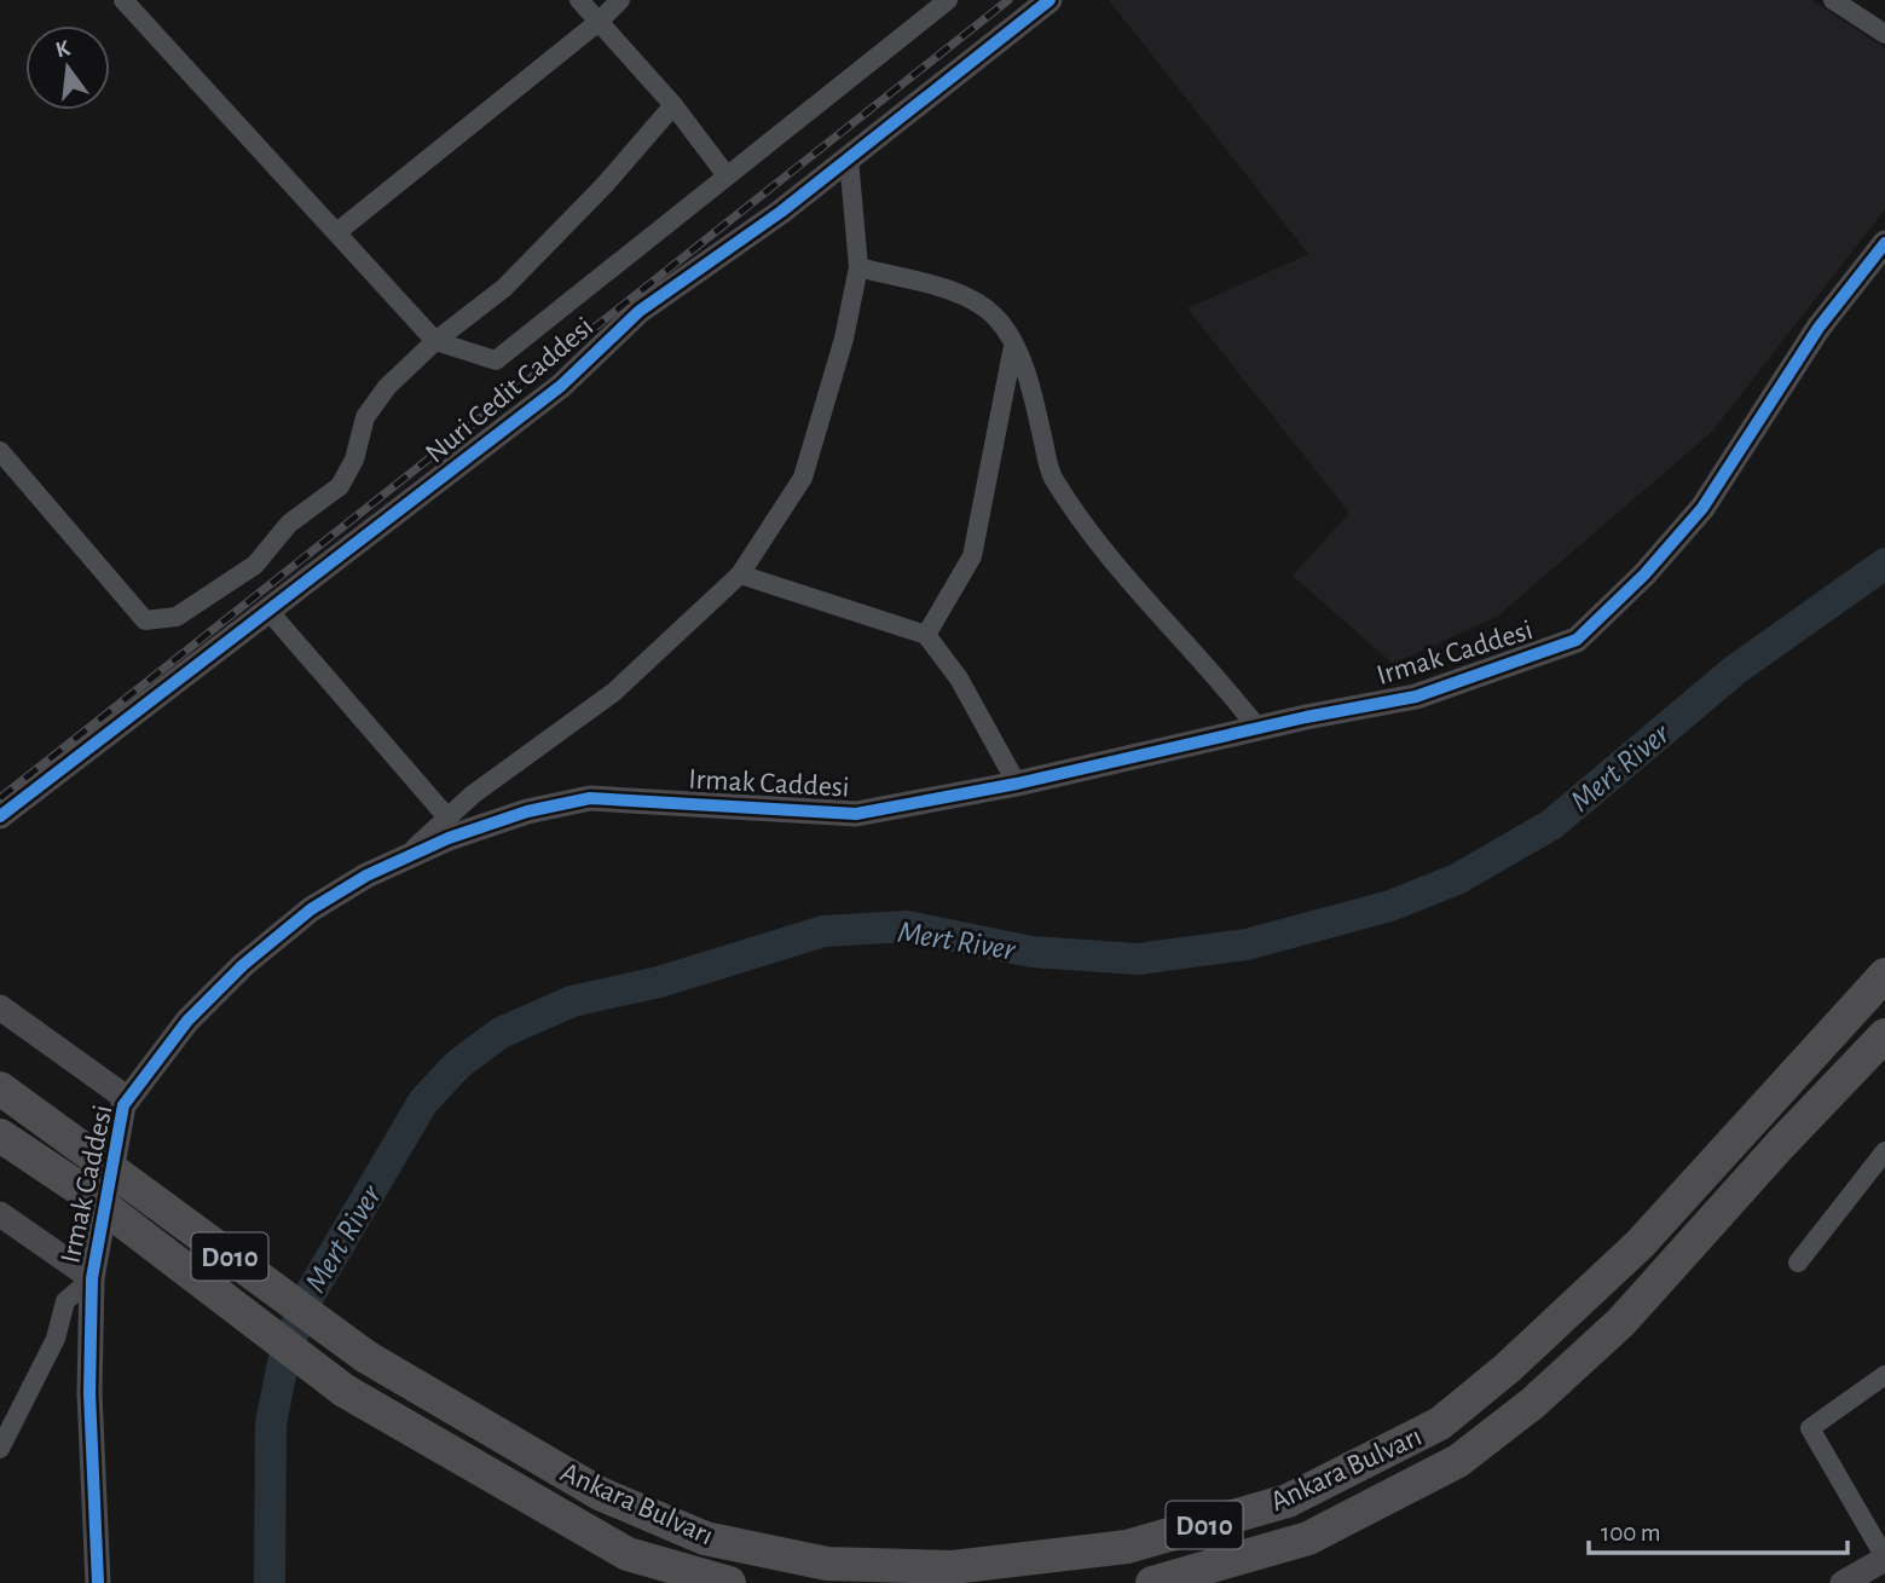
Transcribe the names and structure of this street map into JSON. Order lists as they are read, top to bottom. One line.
{"streets":{"highway":["D010","Ankara Bulvarı"],"street":["Nuri Cedit Caddesi","Irmak Caddesi"]},"water":["Mert River"],"scale_bar":"100 m","north":"top"}
